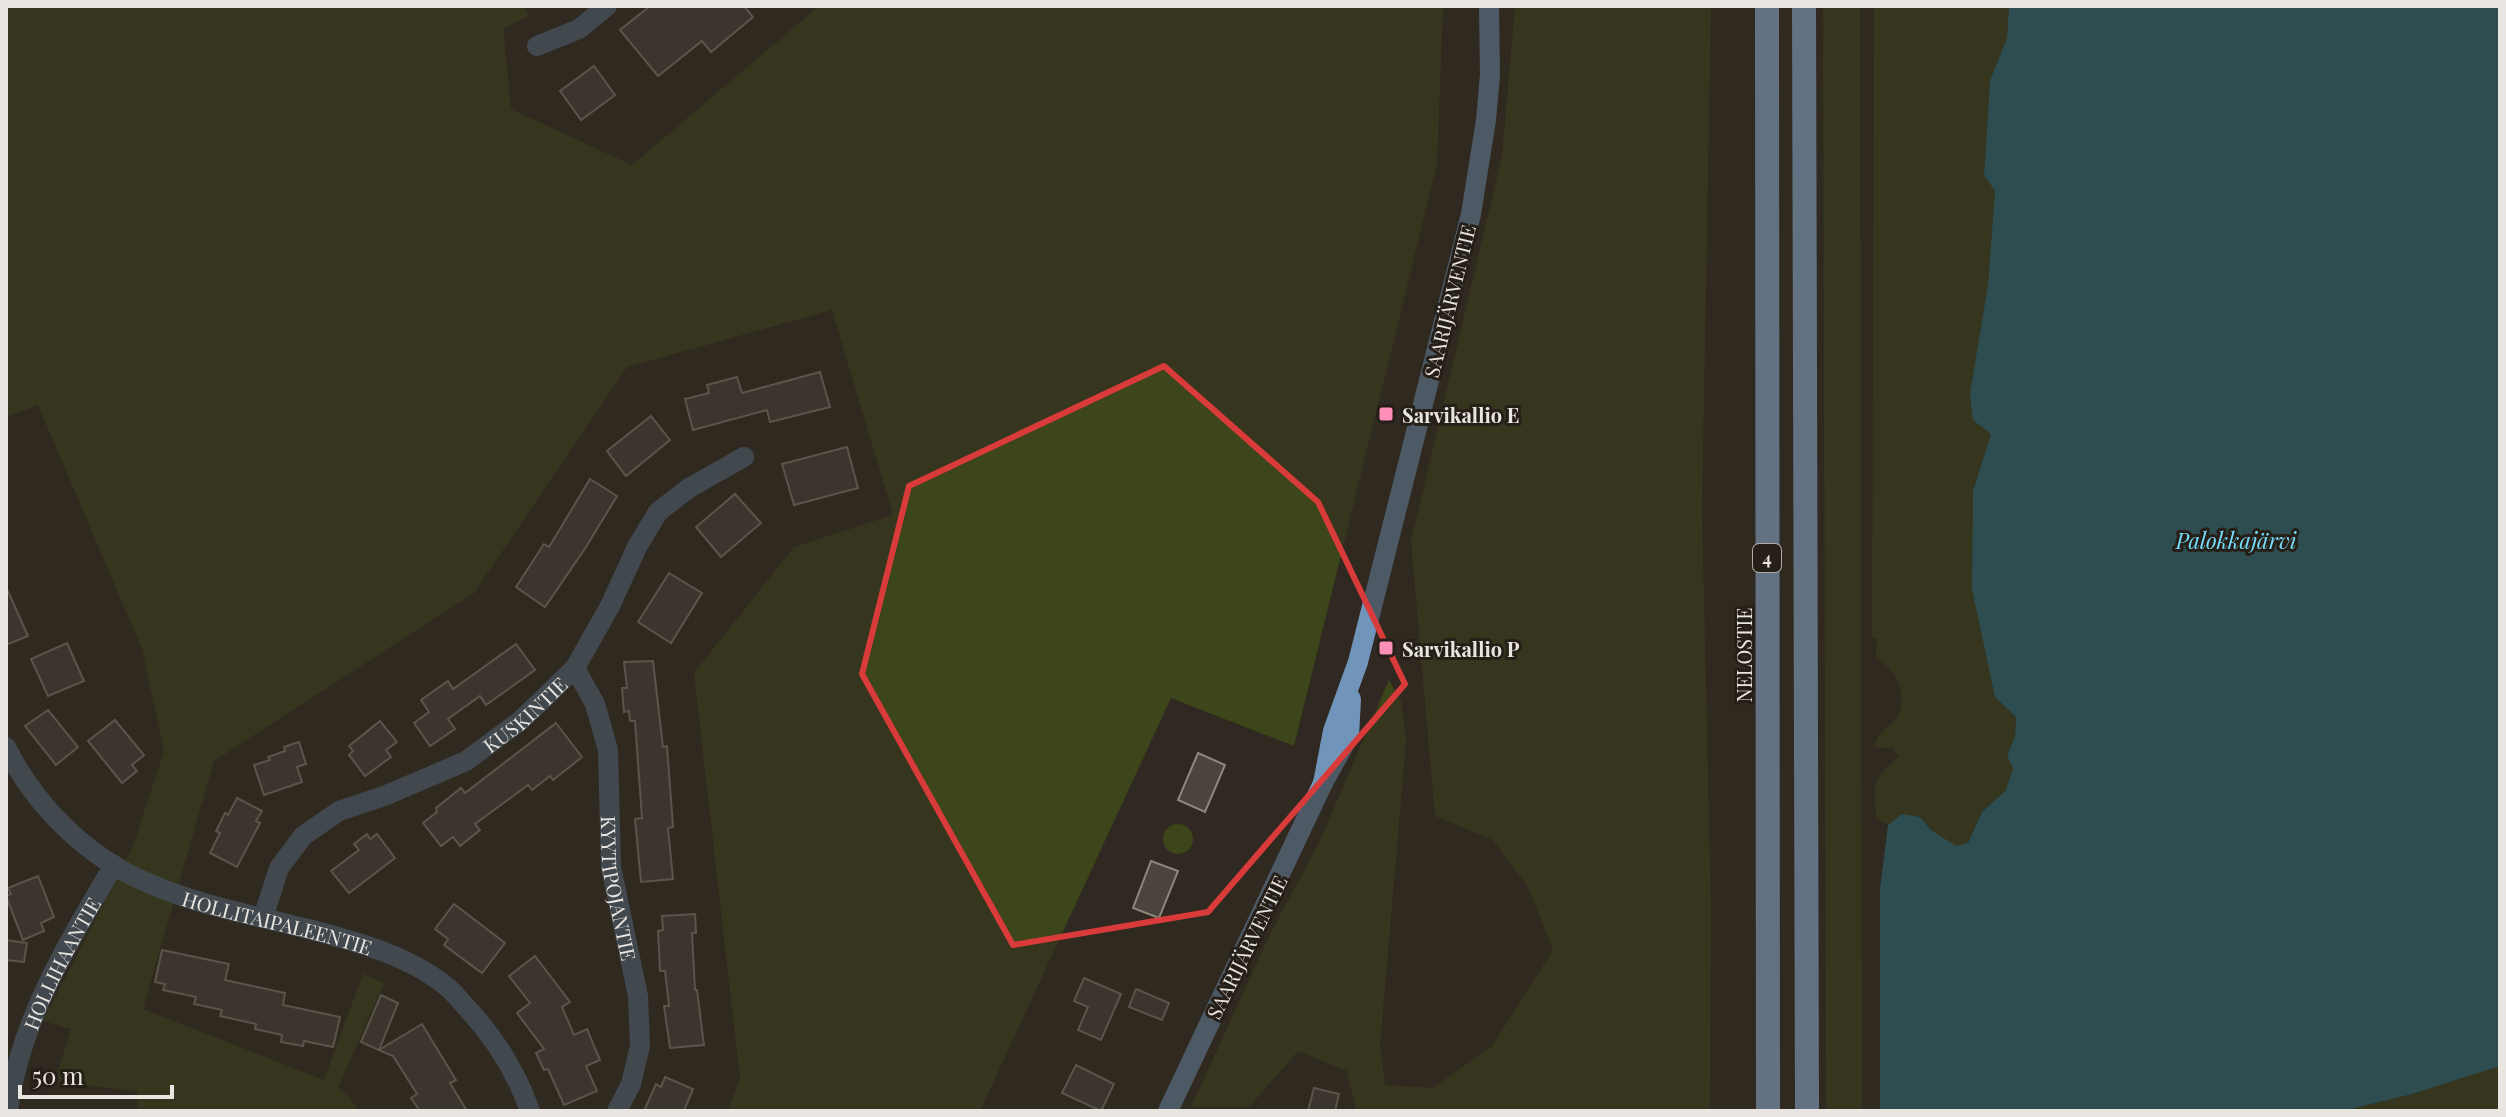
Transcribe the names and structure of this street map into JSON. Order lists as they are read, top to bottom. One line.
{"streets":{"highway":["4","NELOSTIE"],"main road":["SAARIJÄRVENTIE"],"street":["KUSKINTIE","KYYTIPOJANTIE","HOLLITAIPALEENTIE","HOLLIHAANTIE"]},"crossings":[["KUSKINTIE","KYYTIPOJANTIE"],["KUSKINTIE","HOLLITAIPALEENTIE"],["HOLLITAIPALEENTIE","HOLLIHAANTIE"]],"water":["Palokkajärvi"],"places":{"transit":["Sarvikallio E","Sarvikallio P"]},"scale_bar":"50 m"}
